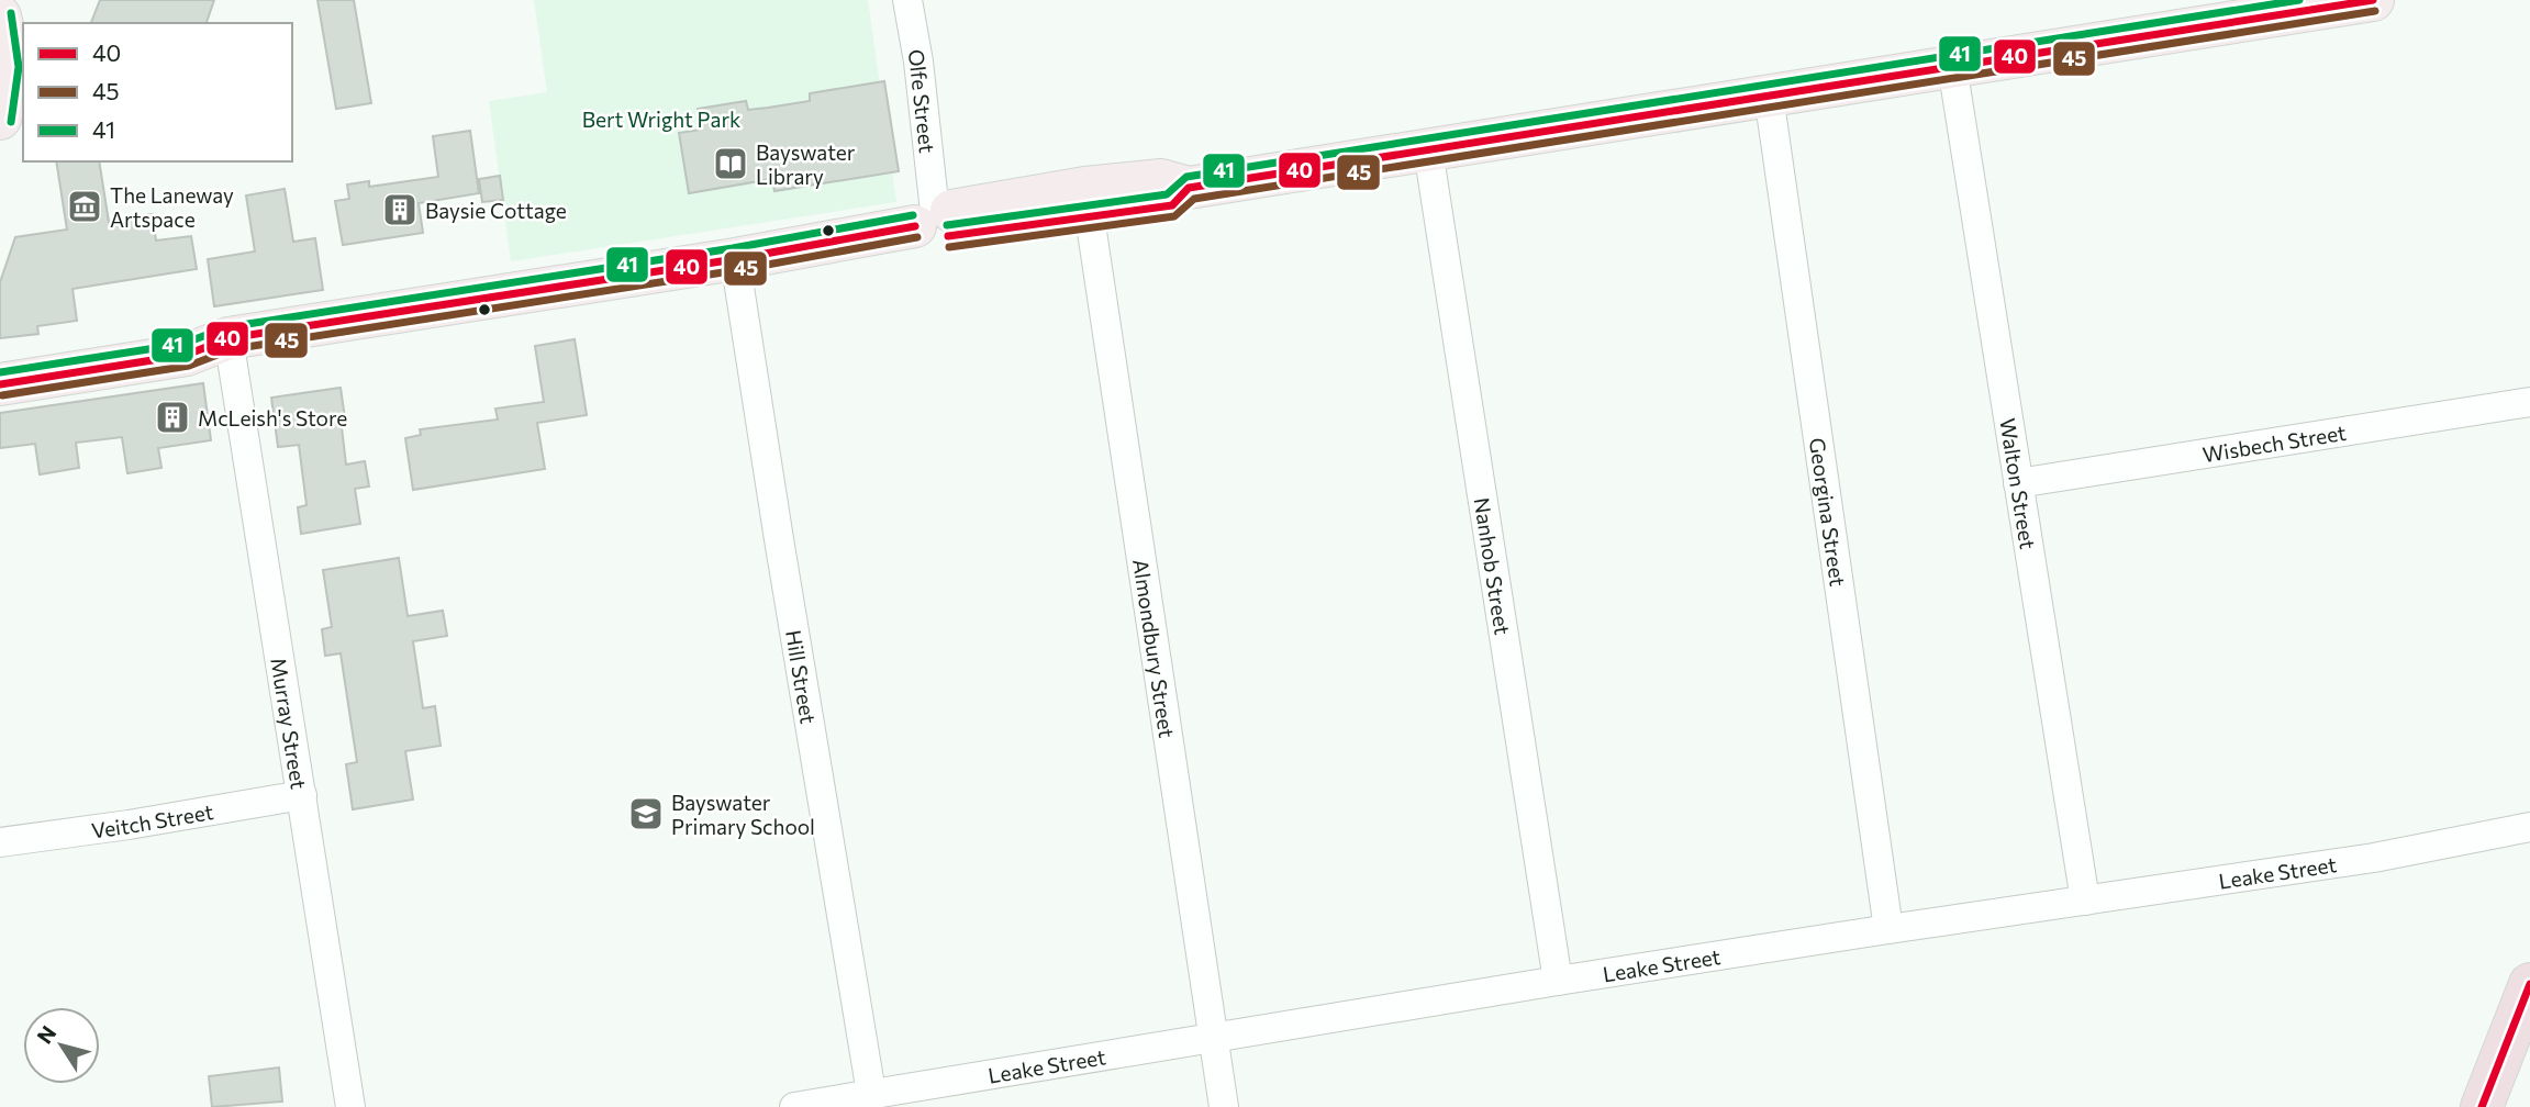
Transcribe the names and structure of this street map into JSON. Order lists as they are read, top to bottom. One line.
{"streets":{"street":["Olfe Street","Wisbech Street","Walton Street","Georgina Street","Nanhob Street","Almondbury Street","Hill Street","Murray Street","Veitch Street","Leake Street"]},"crossings":[["Wisbech Street","Walton Street"],["Walton Street","Leake Street"],["Georgina Street","Leake Street"],["Nanhob Street","Leake Street"],["Almondbury Street","Leake Street"],["Hill Street","Leake Street"],["Murray Street","Veitch Street"]],"parks":["Bert Wright Park"],"places":{"library":["Bayswater Library"],"museum":["The Laneway Artspace"],"building":["Baysie Cottage","McLeish's Store"],"school or university":["Bayswater Primary School"]},"lines":["transit line 40","transit line 41","transit line 45"],"legend":["40","45","41"],"north":"top left"}
